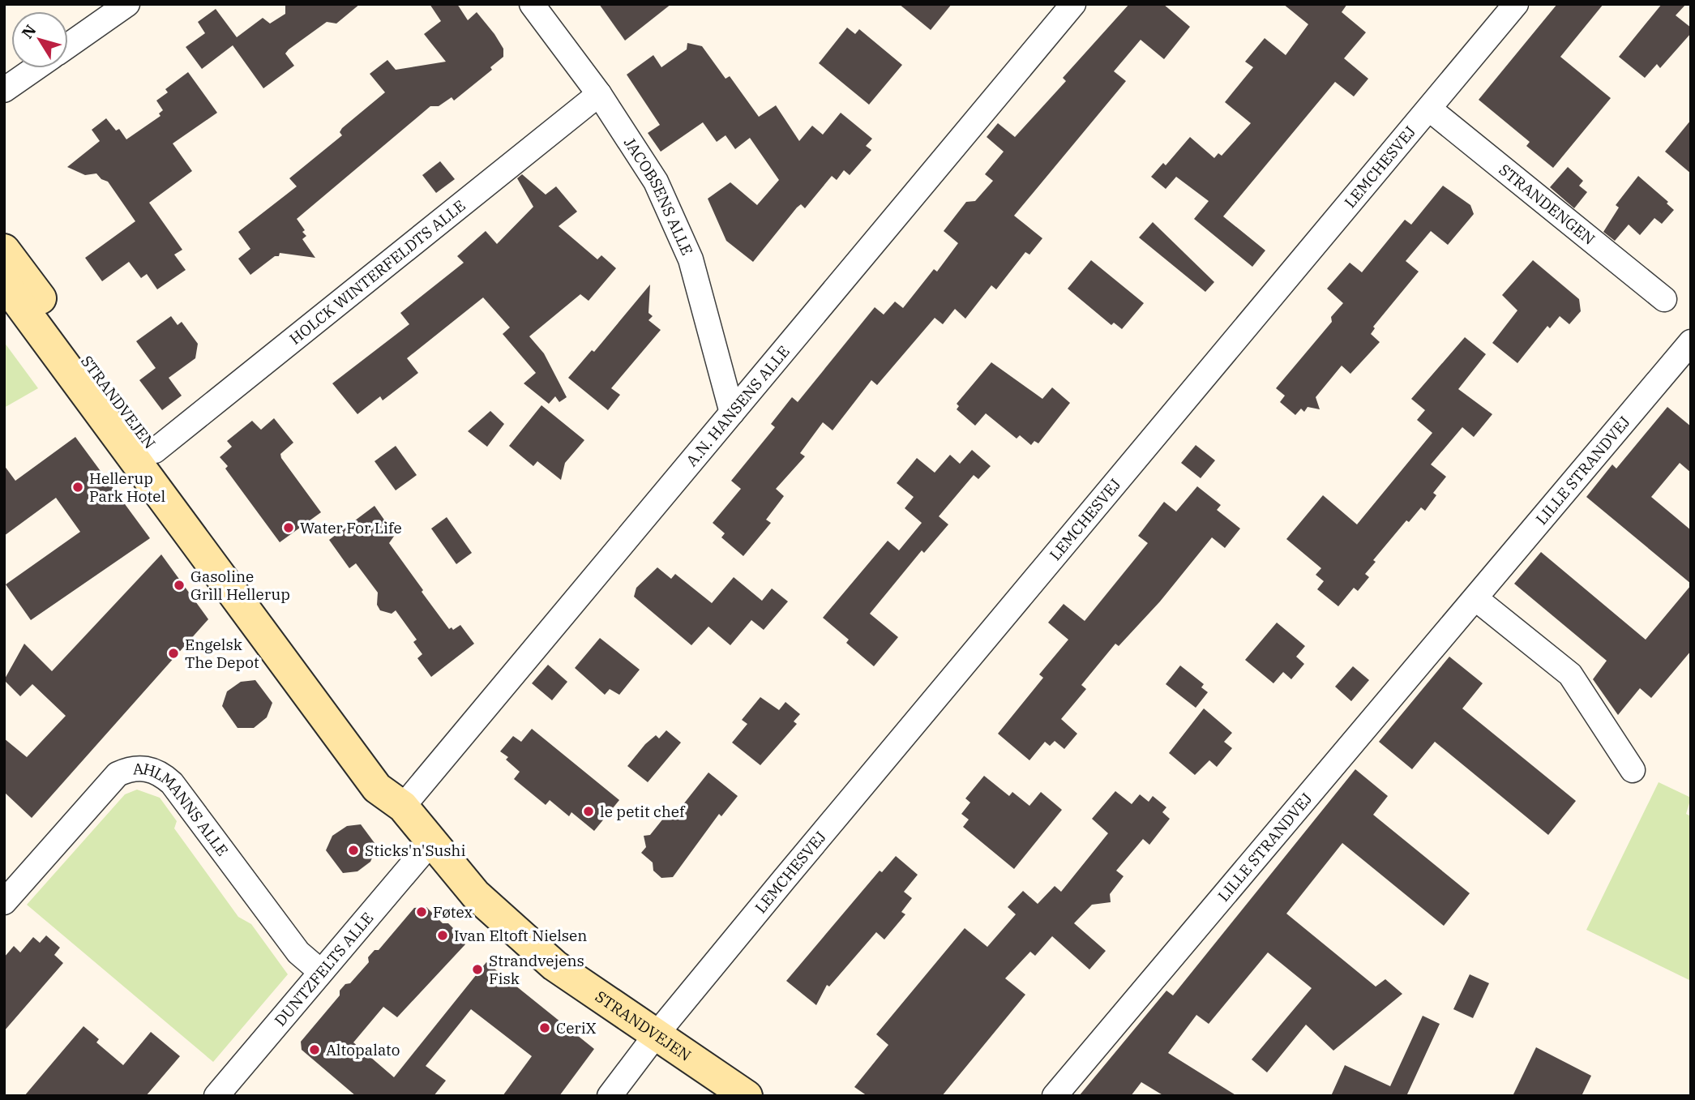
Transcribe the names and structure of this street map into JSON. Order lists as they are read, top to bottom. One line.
{"streets":{"main road":["STRANDVEJEN"],"street":["LEMCHESVEJ","JACOBSENS ALLE","STRANDENGEN","HOLCK WINTERFELDTS ALLE","A.N. HANSENS ALLE","LILLE STRANDVEJ","AHLMANNS ALLE","DUNTZFELTS ALLE"]},"crossings":[["LEMCHESVEJ","STRANDENGEN"],["LEMCHESVEJ","STRANDVEJEN"],["JACOBSENS ALLE","HOLCK WINTERFELDTS ALLE"],["JACOBSENS ALLE","A.N. HANSENS ALLE"],["HOLCK WINTERFELDTS ALLE","STRANDVEJEN"],["STRANDVEJEN","A.N. HANSENS ALLE"],["STRANDVEJEN","DUNTZFELTS ALLE"],["AHLMANNS ALLE","DUNTZFELTS ALLE"]],"places":["Hellerup Park Hotel","Water For Life","Gasoline Grill Hellerup","Engelsk The Depot","le petit chef","Sticks'n'Sushi","Føtex","Ivan Eltoft Nielsen","Strandvejens Fisk","CeriX","Altopalato"],"north":"top left"}
